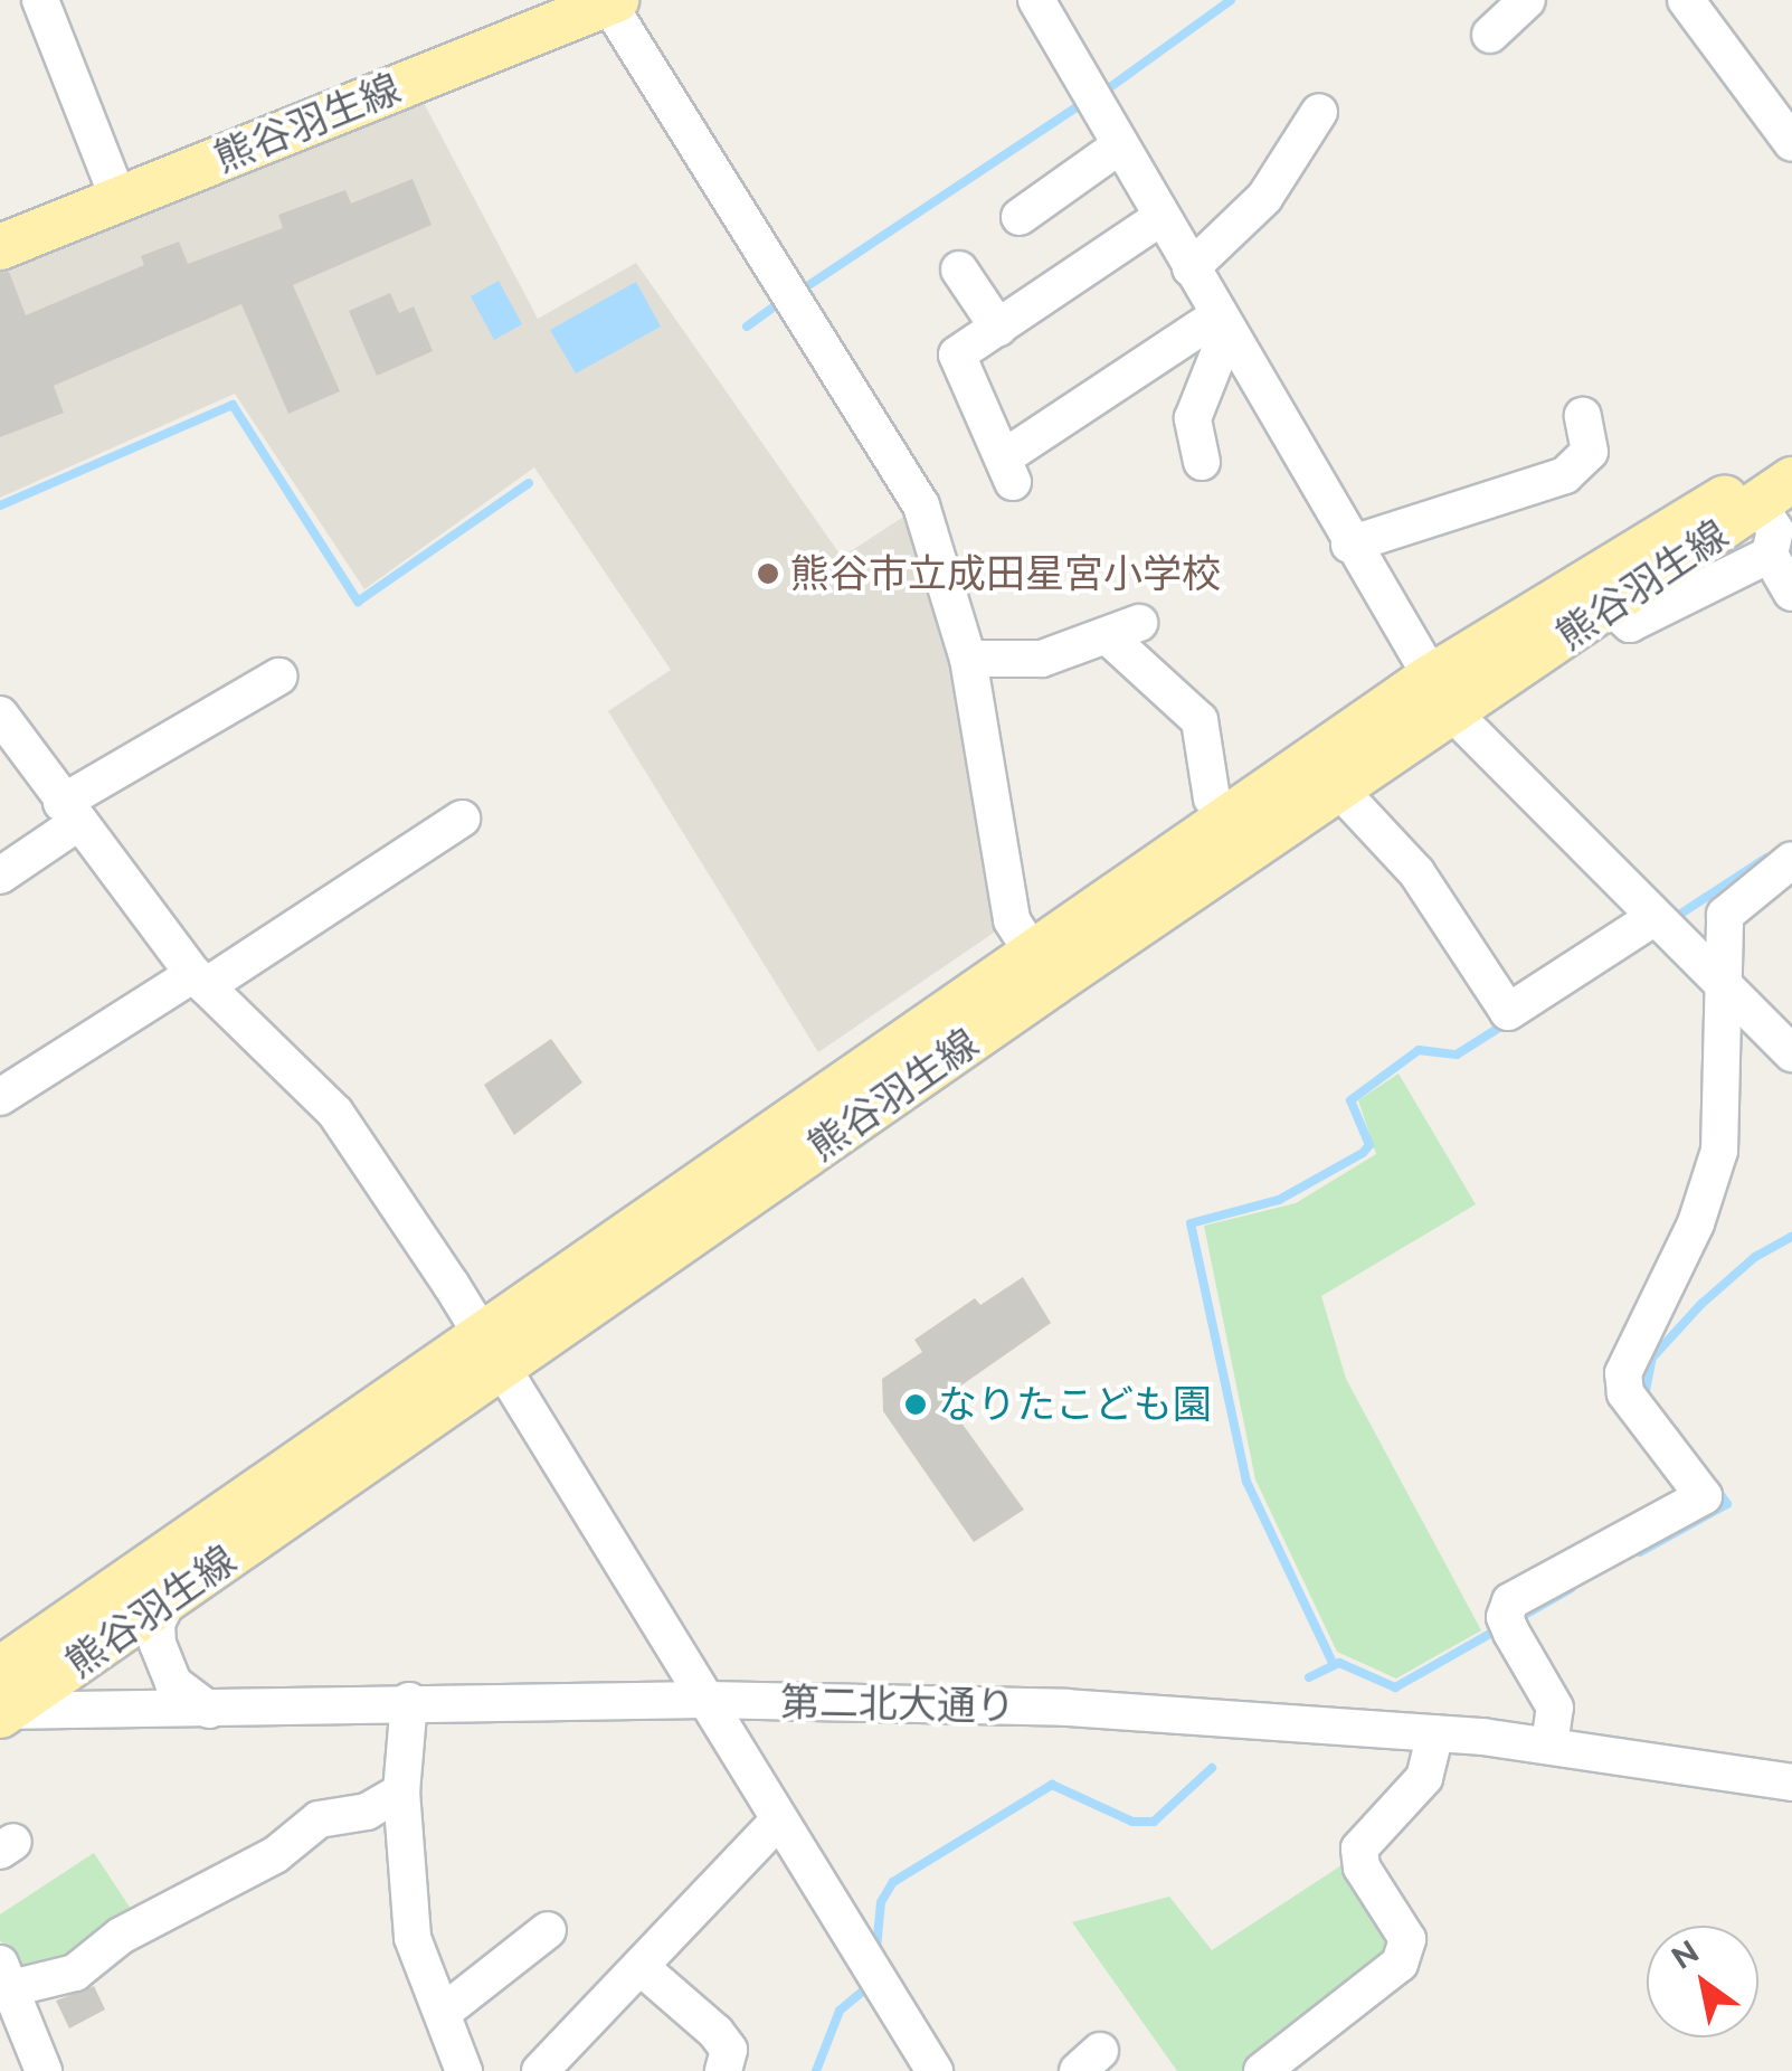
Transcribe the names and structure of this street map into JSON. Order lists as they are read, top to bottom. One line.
{"streets":{"main road":["熊谷羽生線"],"street":["第二北大通り"]},"crossings":[["熊谷羽生線","第二北大通り"]],"places":["熊谷市立成田星宮小学校","なりたこども園"],"north":"top left"}
